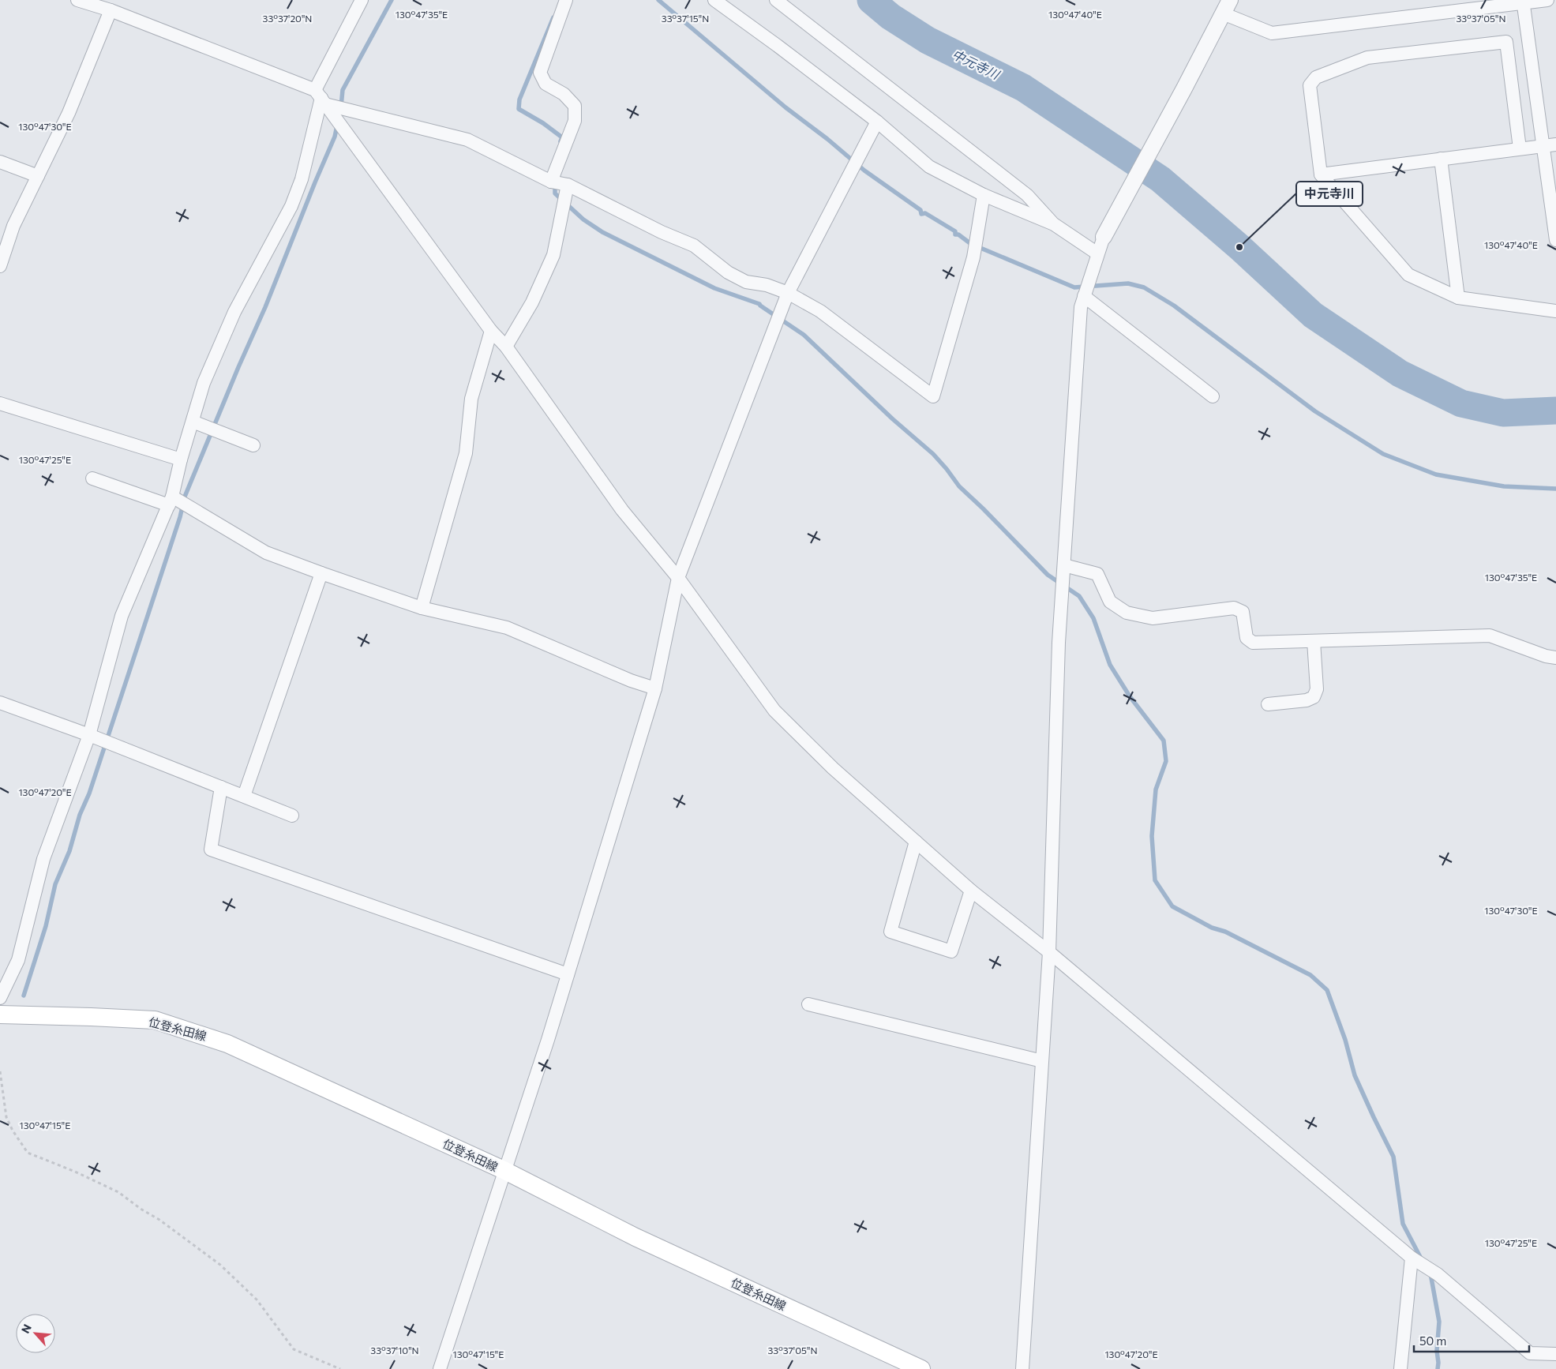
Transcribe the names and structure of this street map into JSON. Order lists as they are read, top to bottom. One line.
{"streets":{"main road":["位登糸田線"]},"water":["中元寺川"],"places":["中元寺川"],"scale_bar":"50 m","north":"top left","coordinates":["130°47'35\"E","130°47'40\"E","33°37'20\"N","33°37'15\"N","33°37'05\"N","130°47'30\"E","130°47'25\"E","130°47'20\"E","130°47'15\"E","33°37'10\"N"]}
